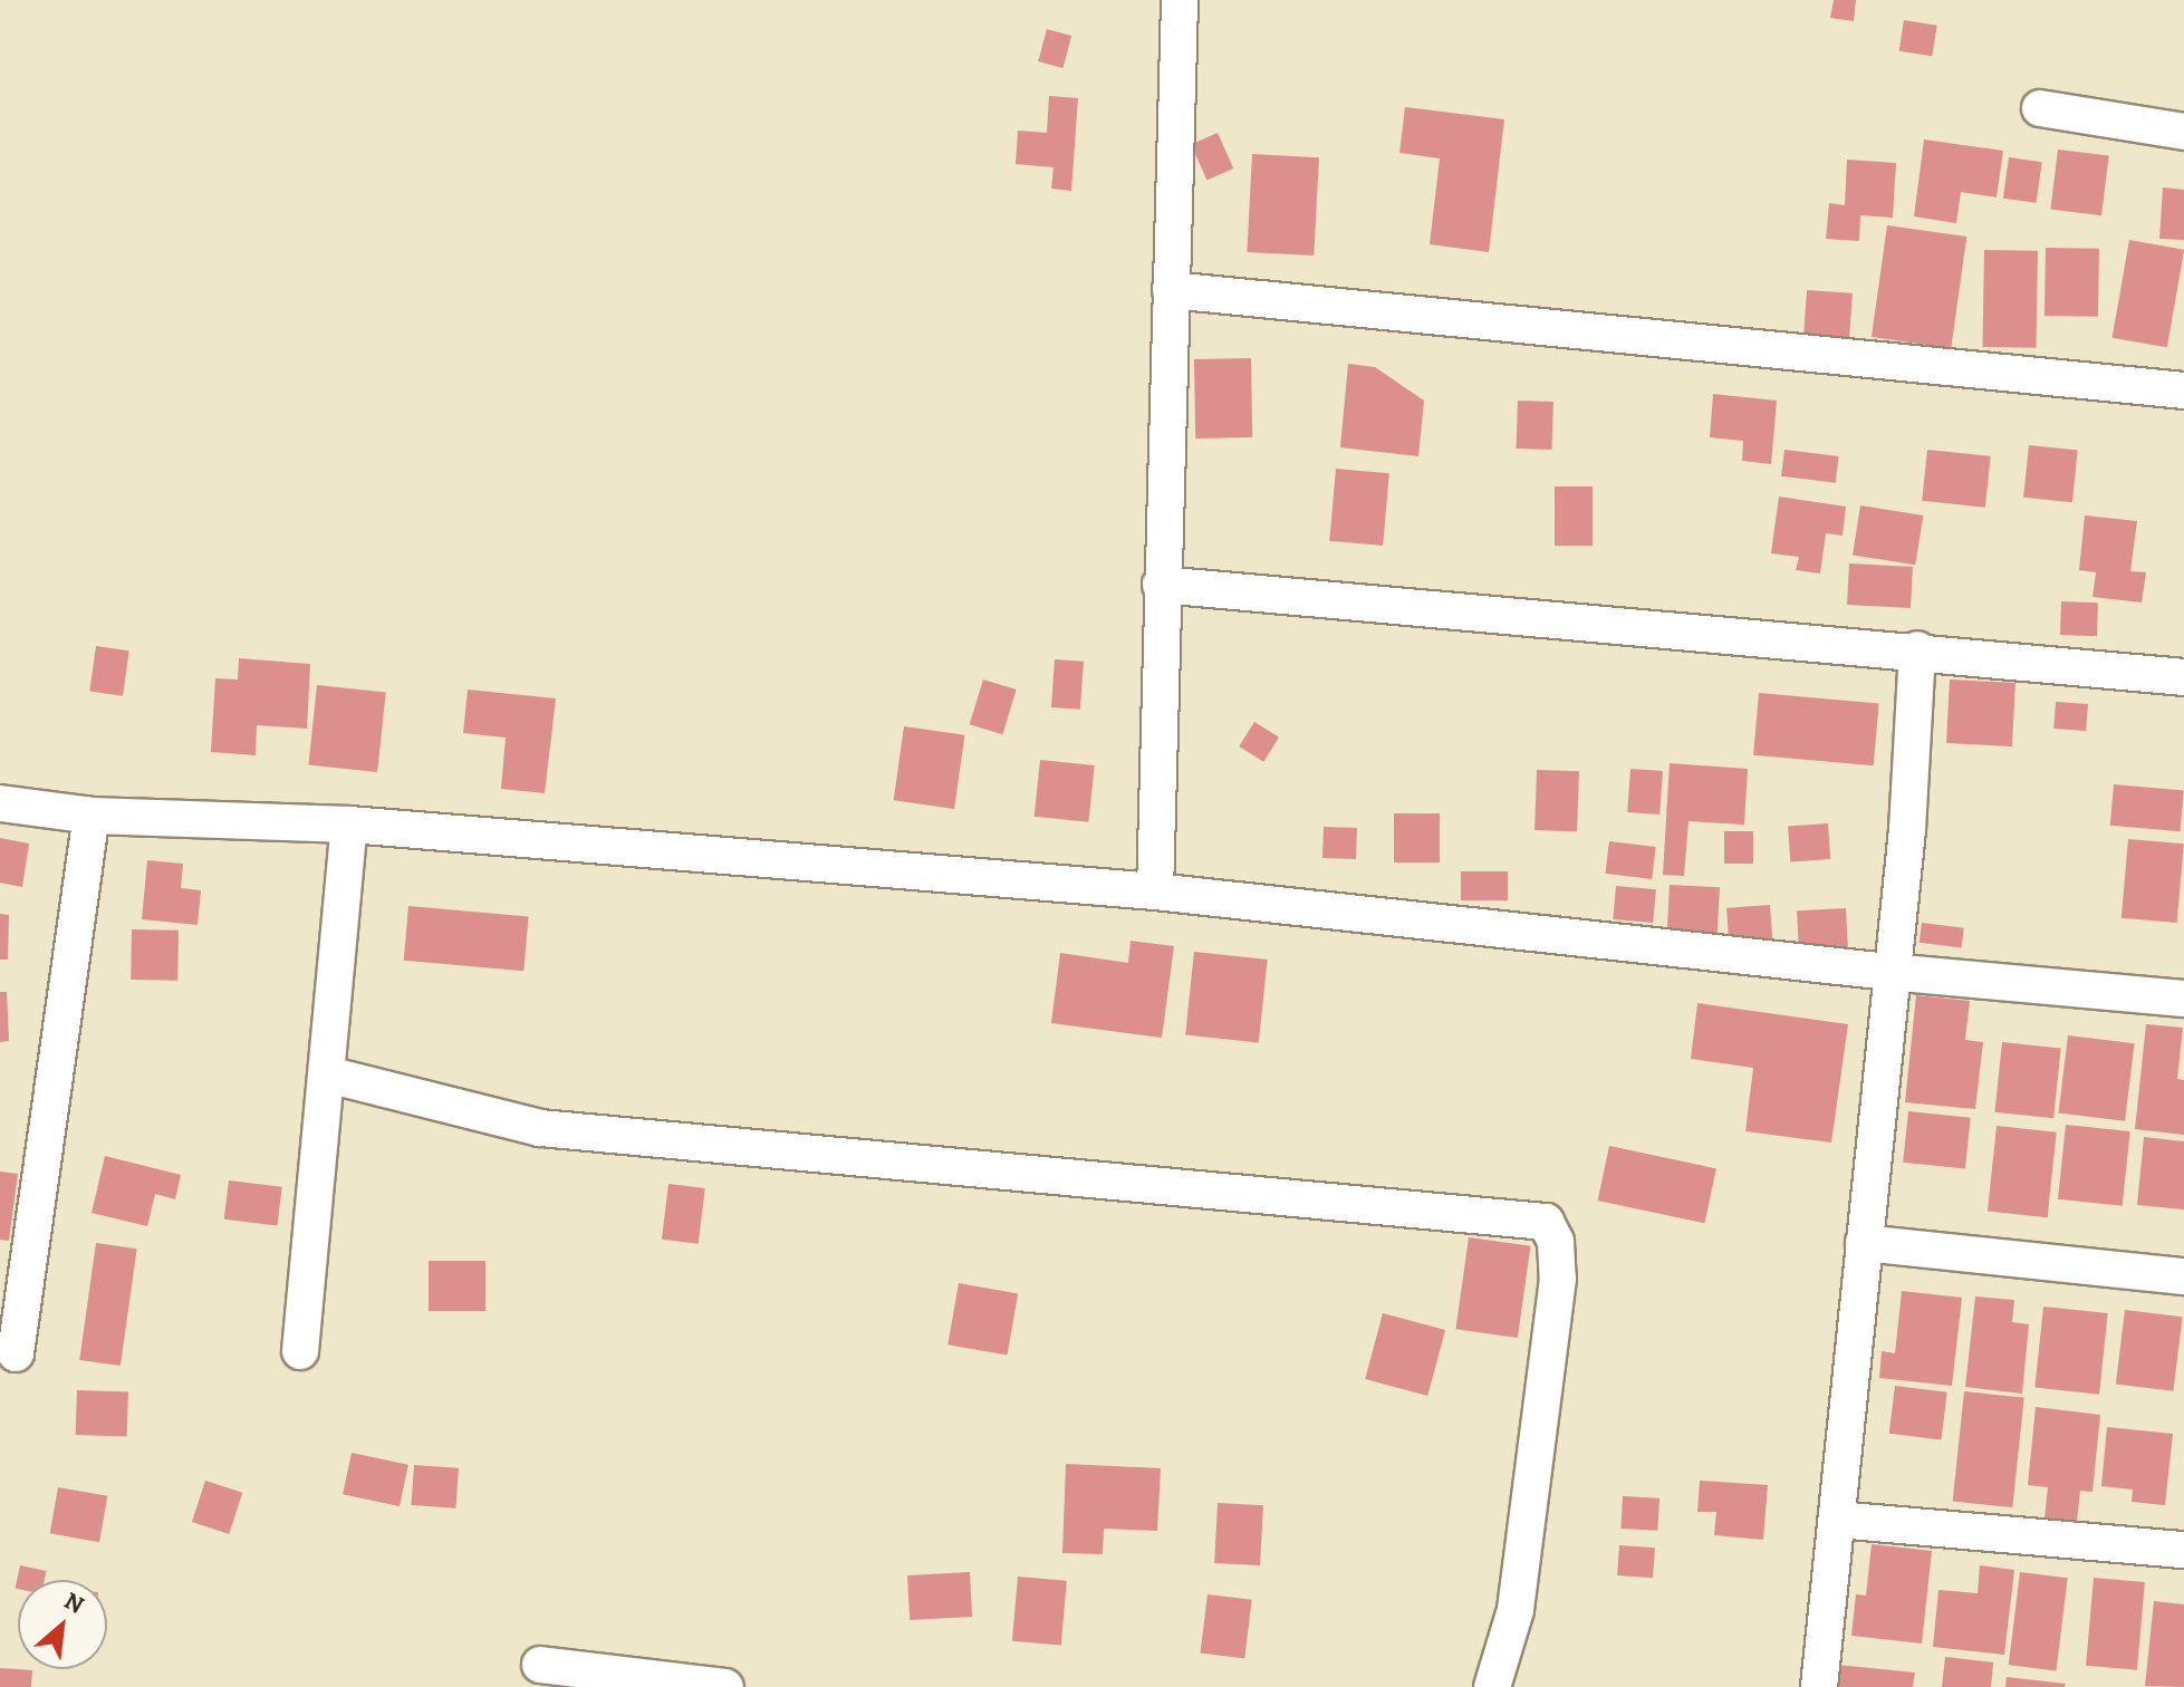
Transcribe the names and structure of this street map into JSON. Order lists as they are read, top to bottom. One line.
{"north":"top right"}
